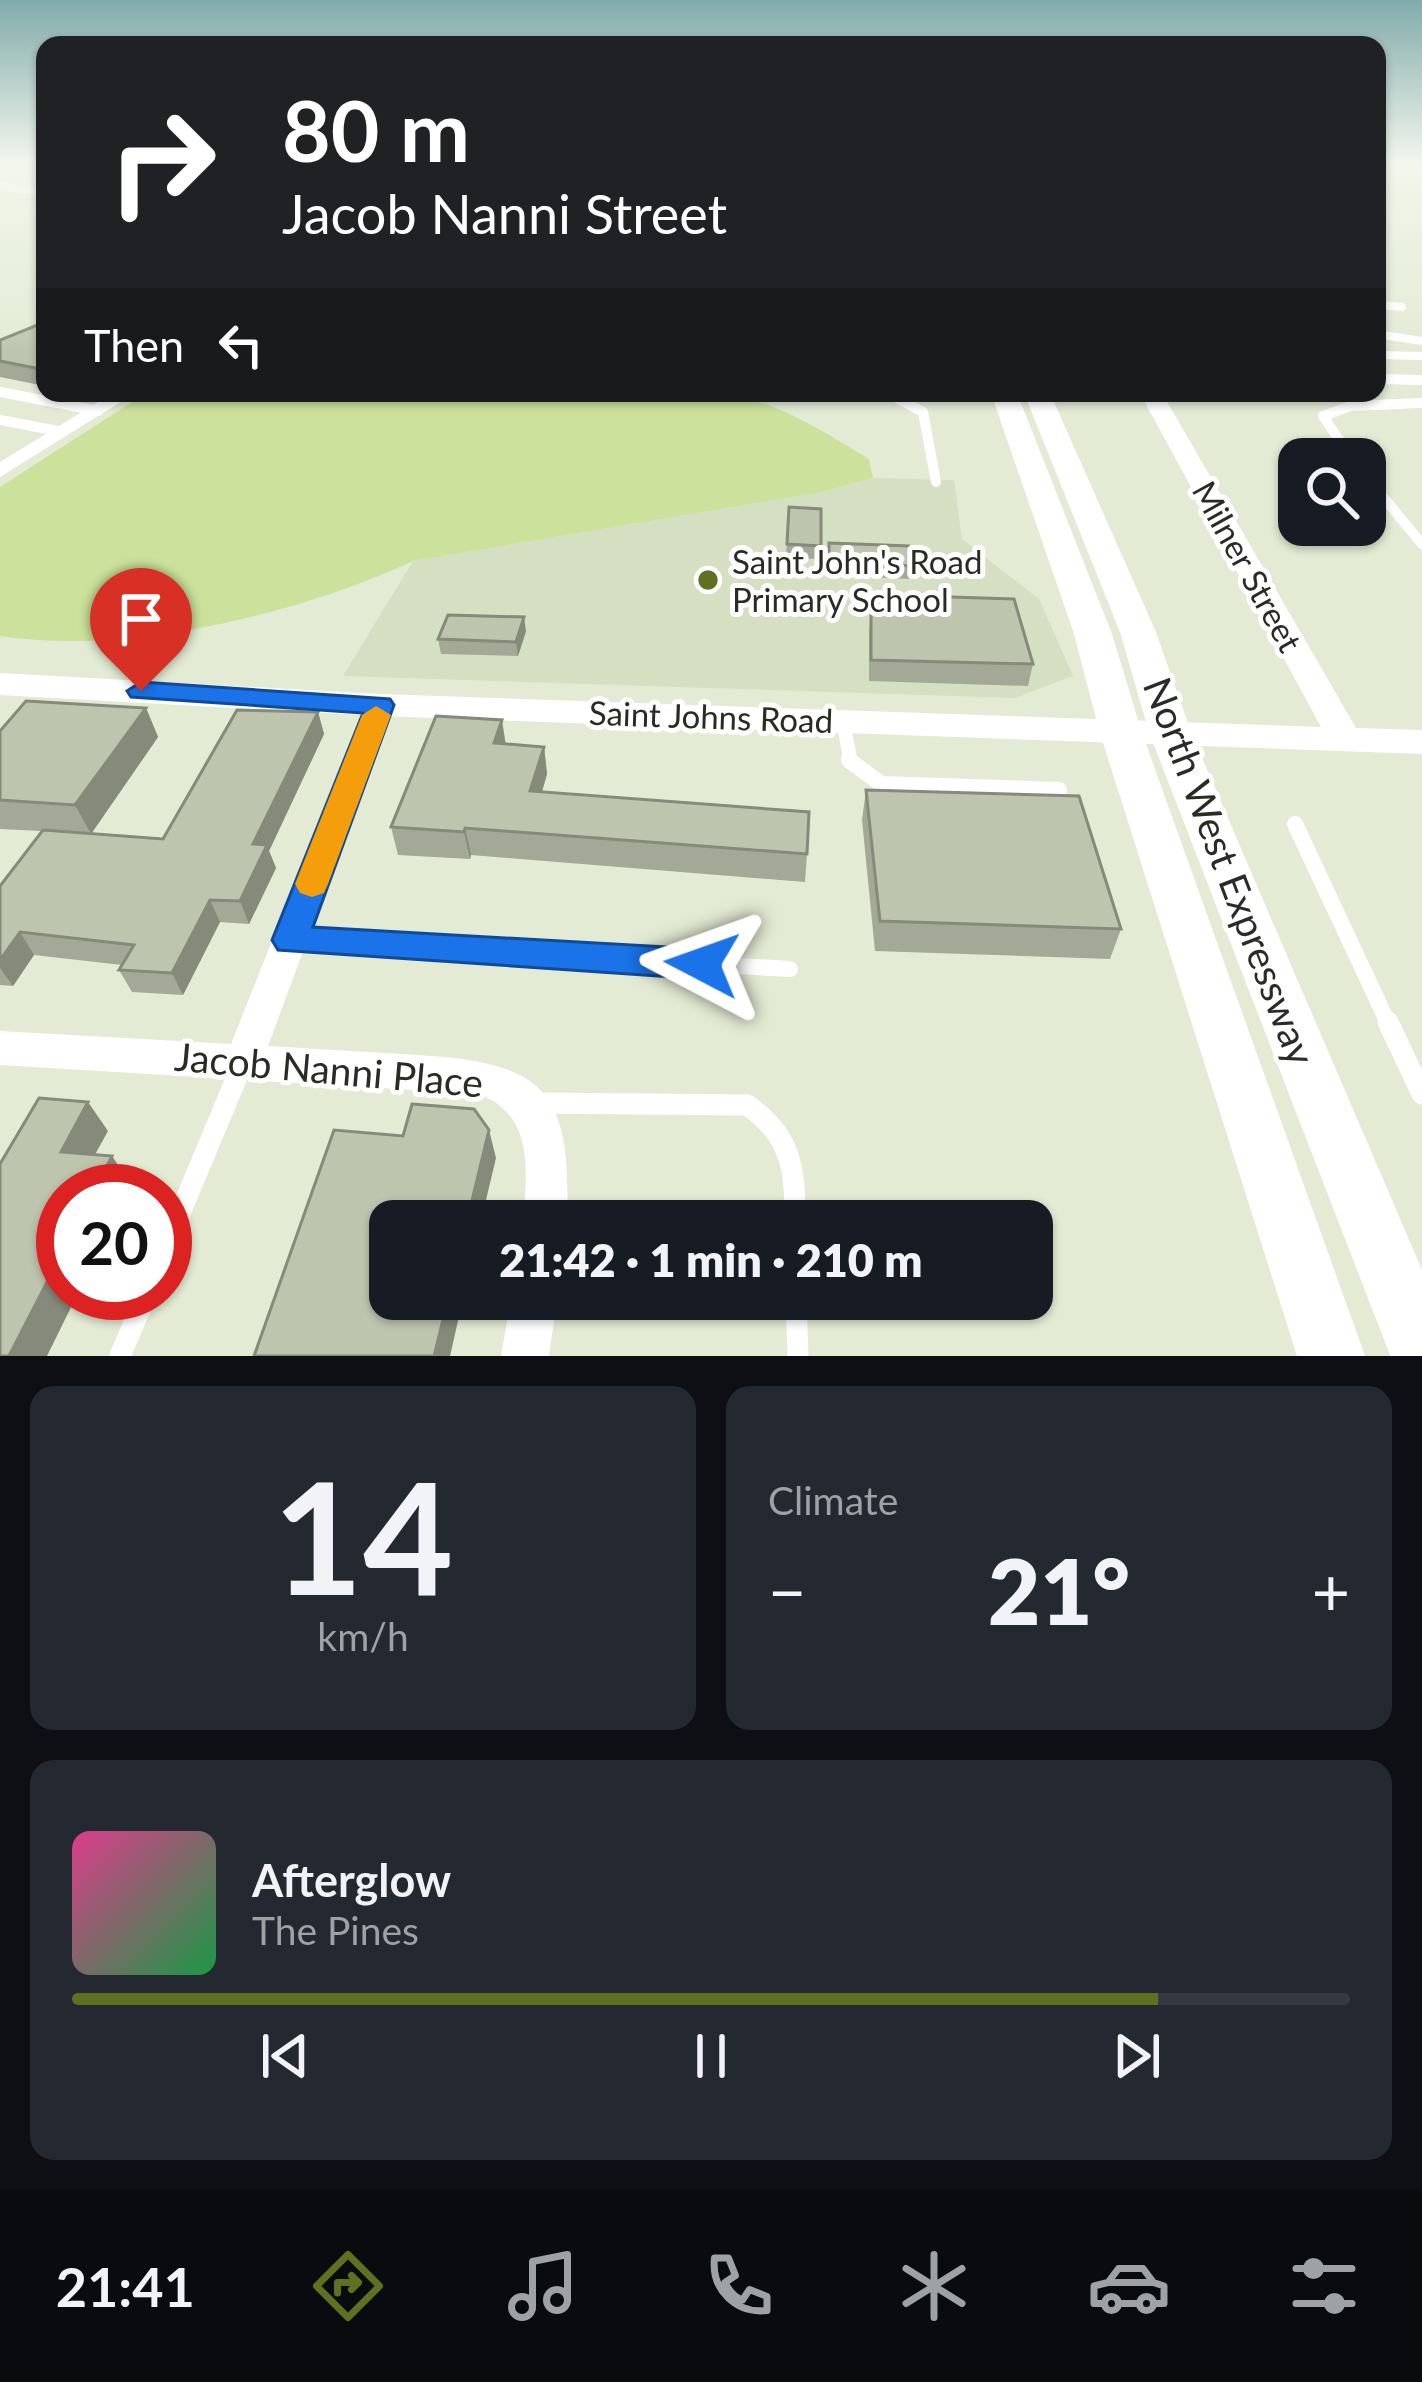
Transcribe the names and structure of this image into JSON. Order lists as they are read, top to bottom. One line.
{"streets":{"main road":["North West Expressway"],"street":["Milner Street","Saint Johns Road","Jacob Nanni Place"]},"crossings":[["Milner Street","Saint Johns Road"],["Saint Johns Road","North West Expressway"]],"places":["Saint John's Road Primary School"],"page":{"turn":["80 m","Jacob Nanni Street"],"then":"Then","limit":"20","trip":"21:42 · 1 min · 210 m","tile":[["14","km/h"],"Climate"],"heat":["−","21°","+"],"song":["Afterglow","The Pines"],"tabs":"21:41"}}
